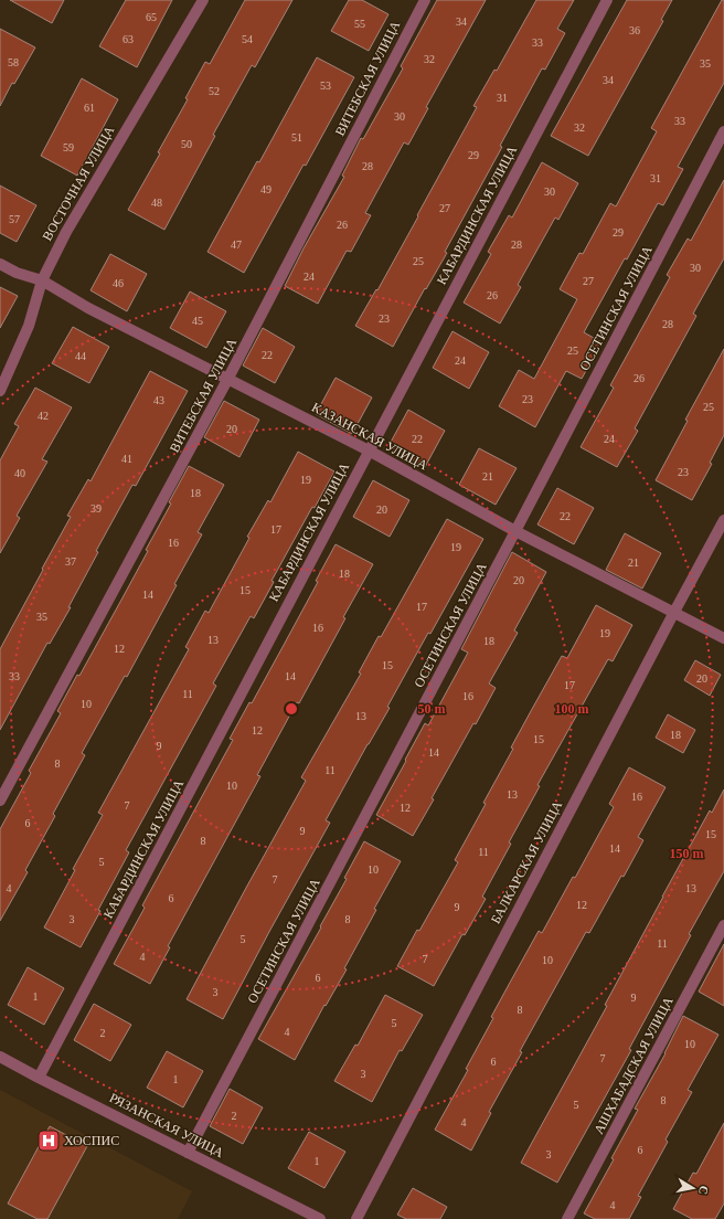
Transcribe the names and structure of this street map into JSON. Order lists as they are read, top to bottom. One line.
{"streets":{"street":["ВИТЕБСКАЯ УЛИЦА","ВОСТОЧНАЯ УЛИЦА","КАБАРДИНСКАЯ УЛИЦА","ОСЕТИНСКАЯ УЛИЦА","КАЗАНСКАЯ УЛИЦА","БАЛКАРСКАЯ УЛИЦА","АШХАБАДСКАЯ УЛИЦА","РЯЗАНСКАЯ УЛИЦА"]},"crossings":[["ВИТЕБСКАЯ УЛИЦА","КАЗАНСКАЯ УЛИЦА"],["ВОСТОЧНАЯ УЛИЦА","КАЗАНСКАЯ УЛИЦА"],["КАБАРДИНСКАЯ УЛИЦА","КАЗАНСКАЯ УЛИЦА"],["КАБАРДИНСКАЯ УЛИЦА","РЯЗАНСКАЯ УЛИЦА"],["ОСЕТИНСКАЯ УЛИЦА","КАЗАНСКАЯ УЛИЦА"],["ОСЕТИНСКАЯ УЛИЦА","РЯЗАНСКАЯ УЛИЦА"],["КАЗАНСКАЯ УЛИЦА","БАЛКАРСКАЯ УЛИЦА"]],"places":{"hospital":["ХОСПИС"]},"house_numbers":["65","34","55","36","63","54","33","32","58","35","34","53","52","31","61","30","33","32","51","50","59","29","28","31","49","30","48","27","57","26","29","47","28","25","30","24","27","46","26","23","45","28","25","22","44","24","26","23","43","25","42","20","22","24","41","23","40","21","19","18","39","20","22","17","16","19","37","21","18","20","15","14","17","35","16","19","13","18","12","15","33","14","20","17","11","16","10","13","12","18","15","9","14","8","11","10","13","16","7","12","6","9","15","8","14","11","5","10","7","4","13","6","12","9","3","8","5","11","4","7","10","6","3","1","9","8","5","4","2","10","7","6","3","1","8","5","2","4","6","3","1","4"],"north":"right","rings":["50 m","100 m","150 m"]}
